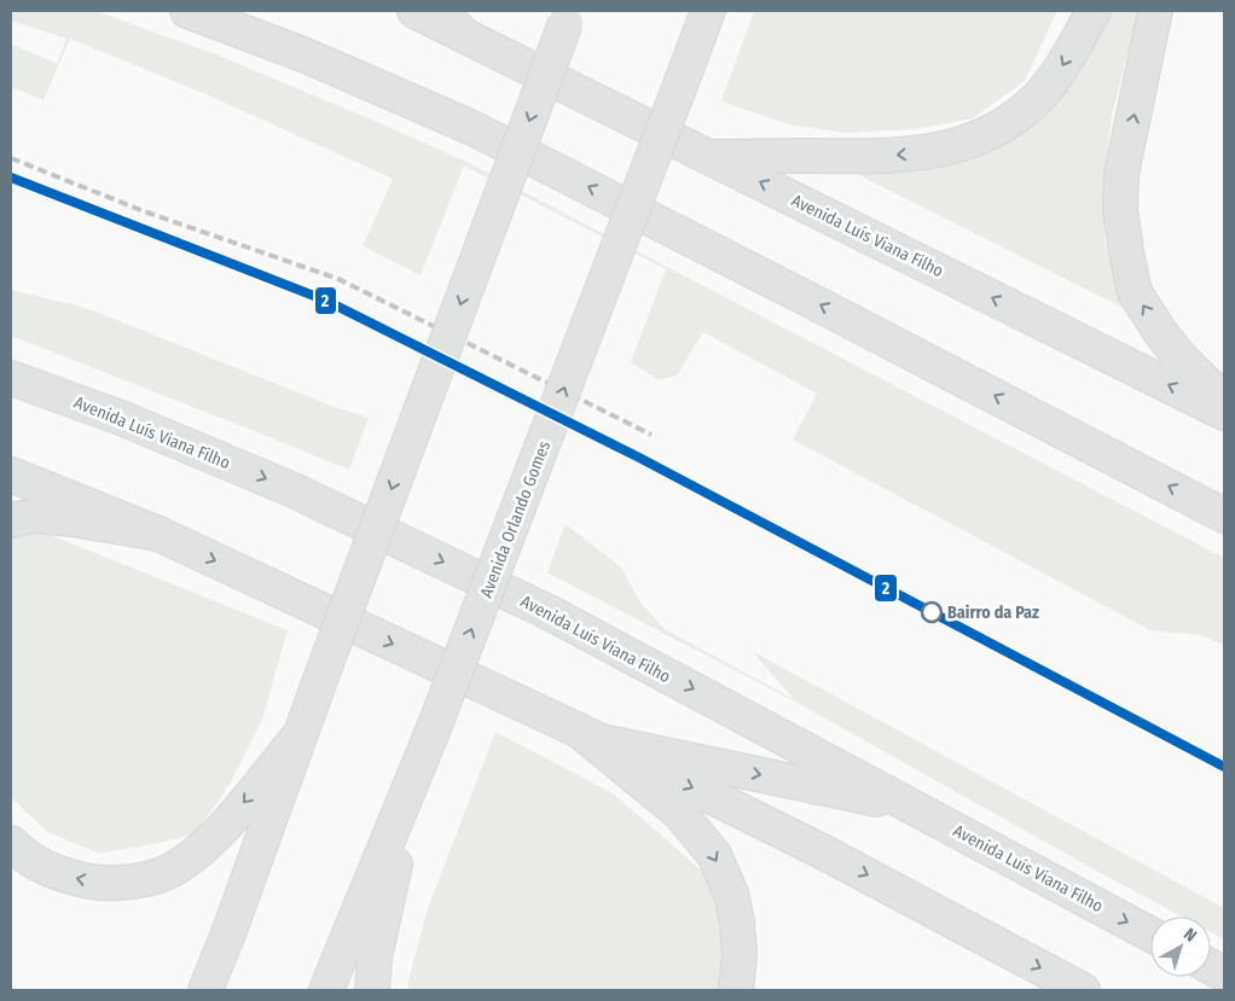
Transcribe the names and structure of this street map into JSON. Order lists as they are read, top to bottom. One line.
{"streets":{"main road":["Avenida Luís Viana Filho","Avenida Orlando Gomes"]},"places":["Bairro da Paz"],"lines":["transit line 2"],"north":"top right"}
